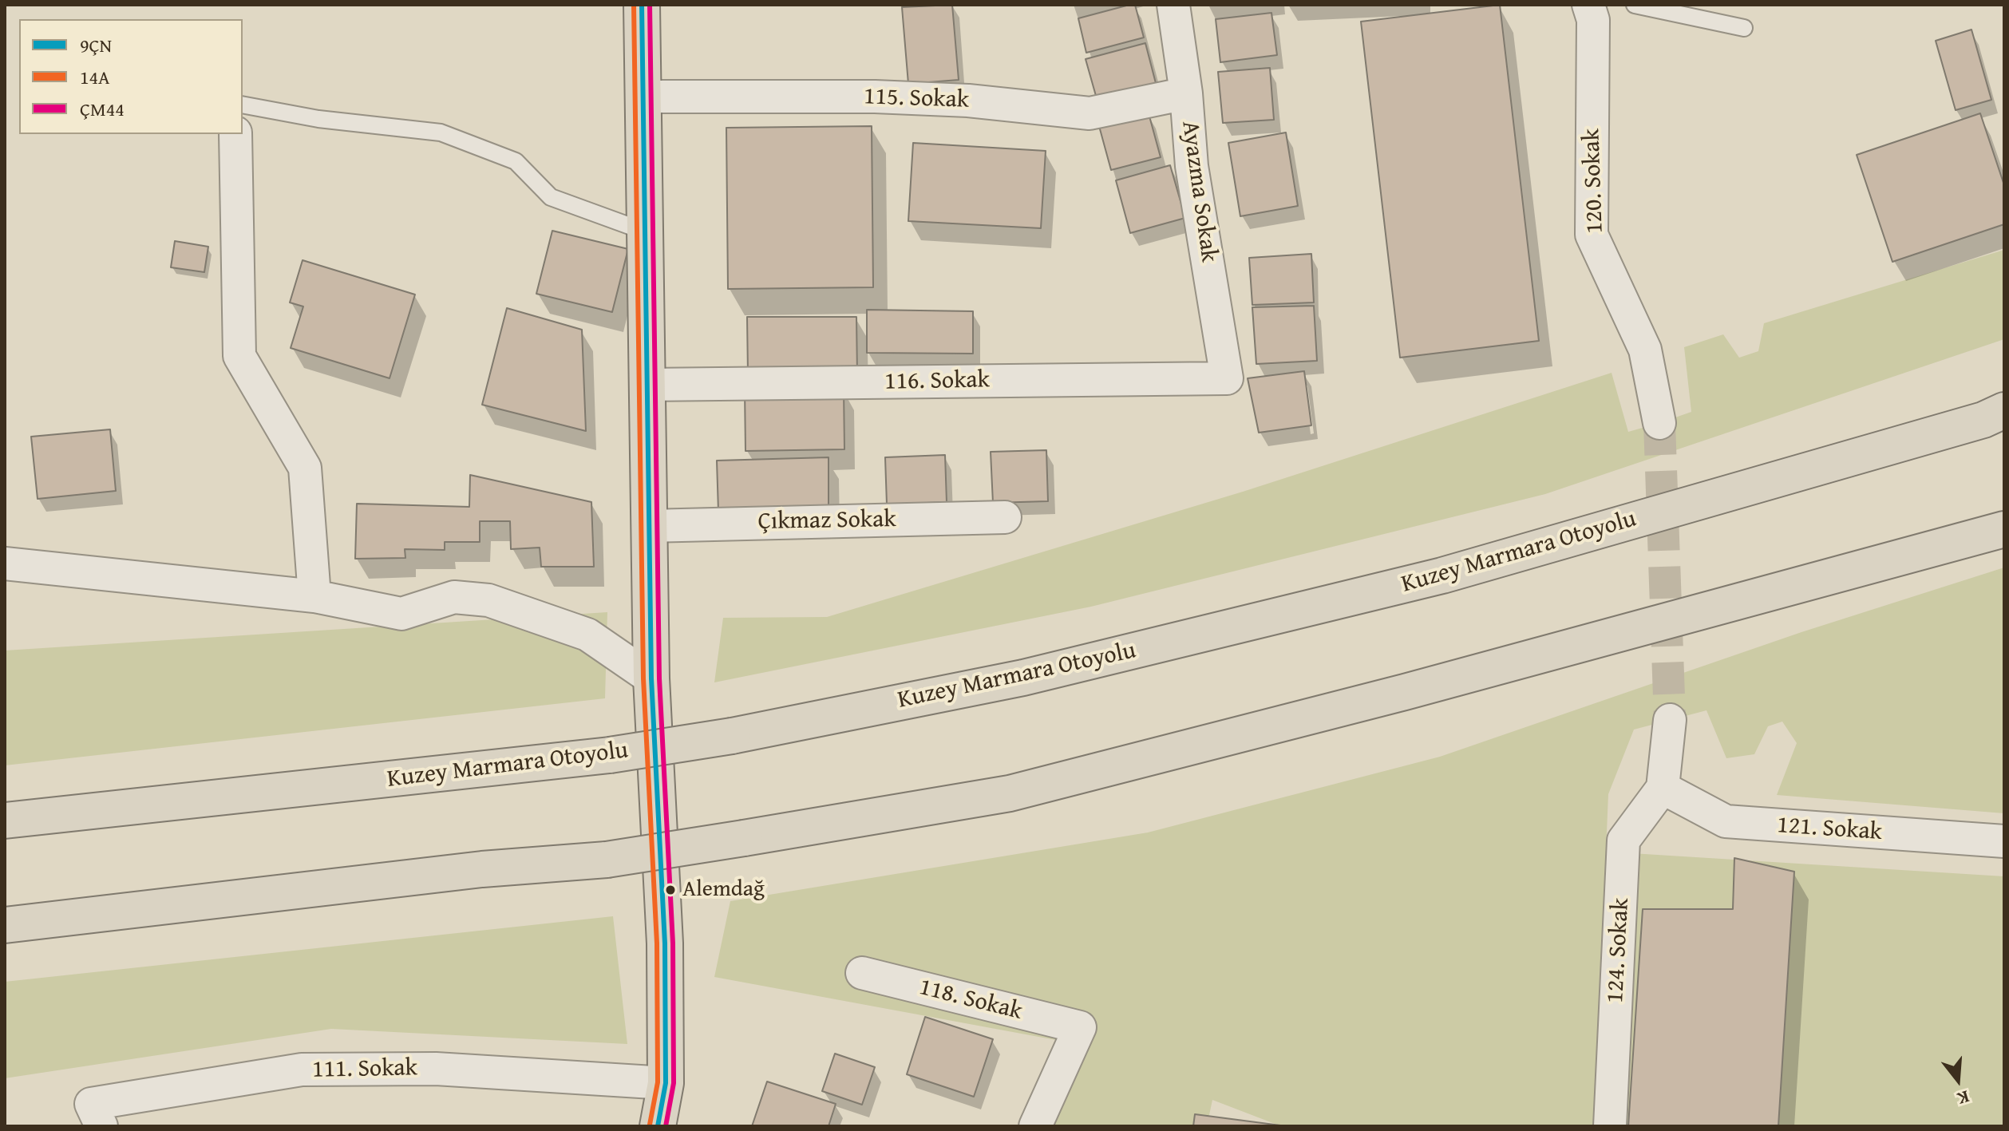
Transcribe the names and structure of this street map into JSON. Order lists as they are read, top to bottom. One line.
{"streets":{"main road":["Kuzey Marmara Otoyolu"],"street":["115. Sokak","120. Sokak","Ayazma Sokak","116. Sokak","Çıkmaz Sokak","121. Sokak","124. Sokak","118. Sokak","111. Sokak"]},"crossings":[["115. Sokak","Ayazma Sokak"],["Ayazma Sokak","116. Sokak"],["121. Sokak","124. Sokak"]],"places":["Alemdağ"],"lines":["transit line 9ÇN","transit line 14A","transit line ÇM44"],"legend":["9ÇN","14A","ÇM44"],"north":"bottom"}
